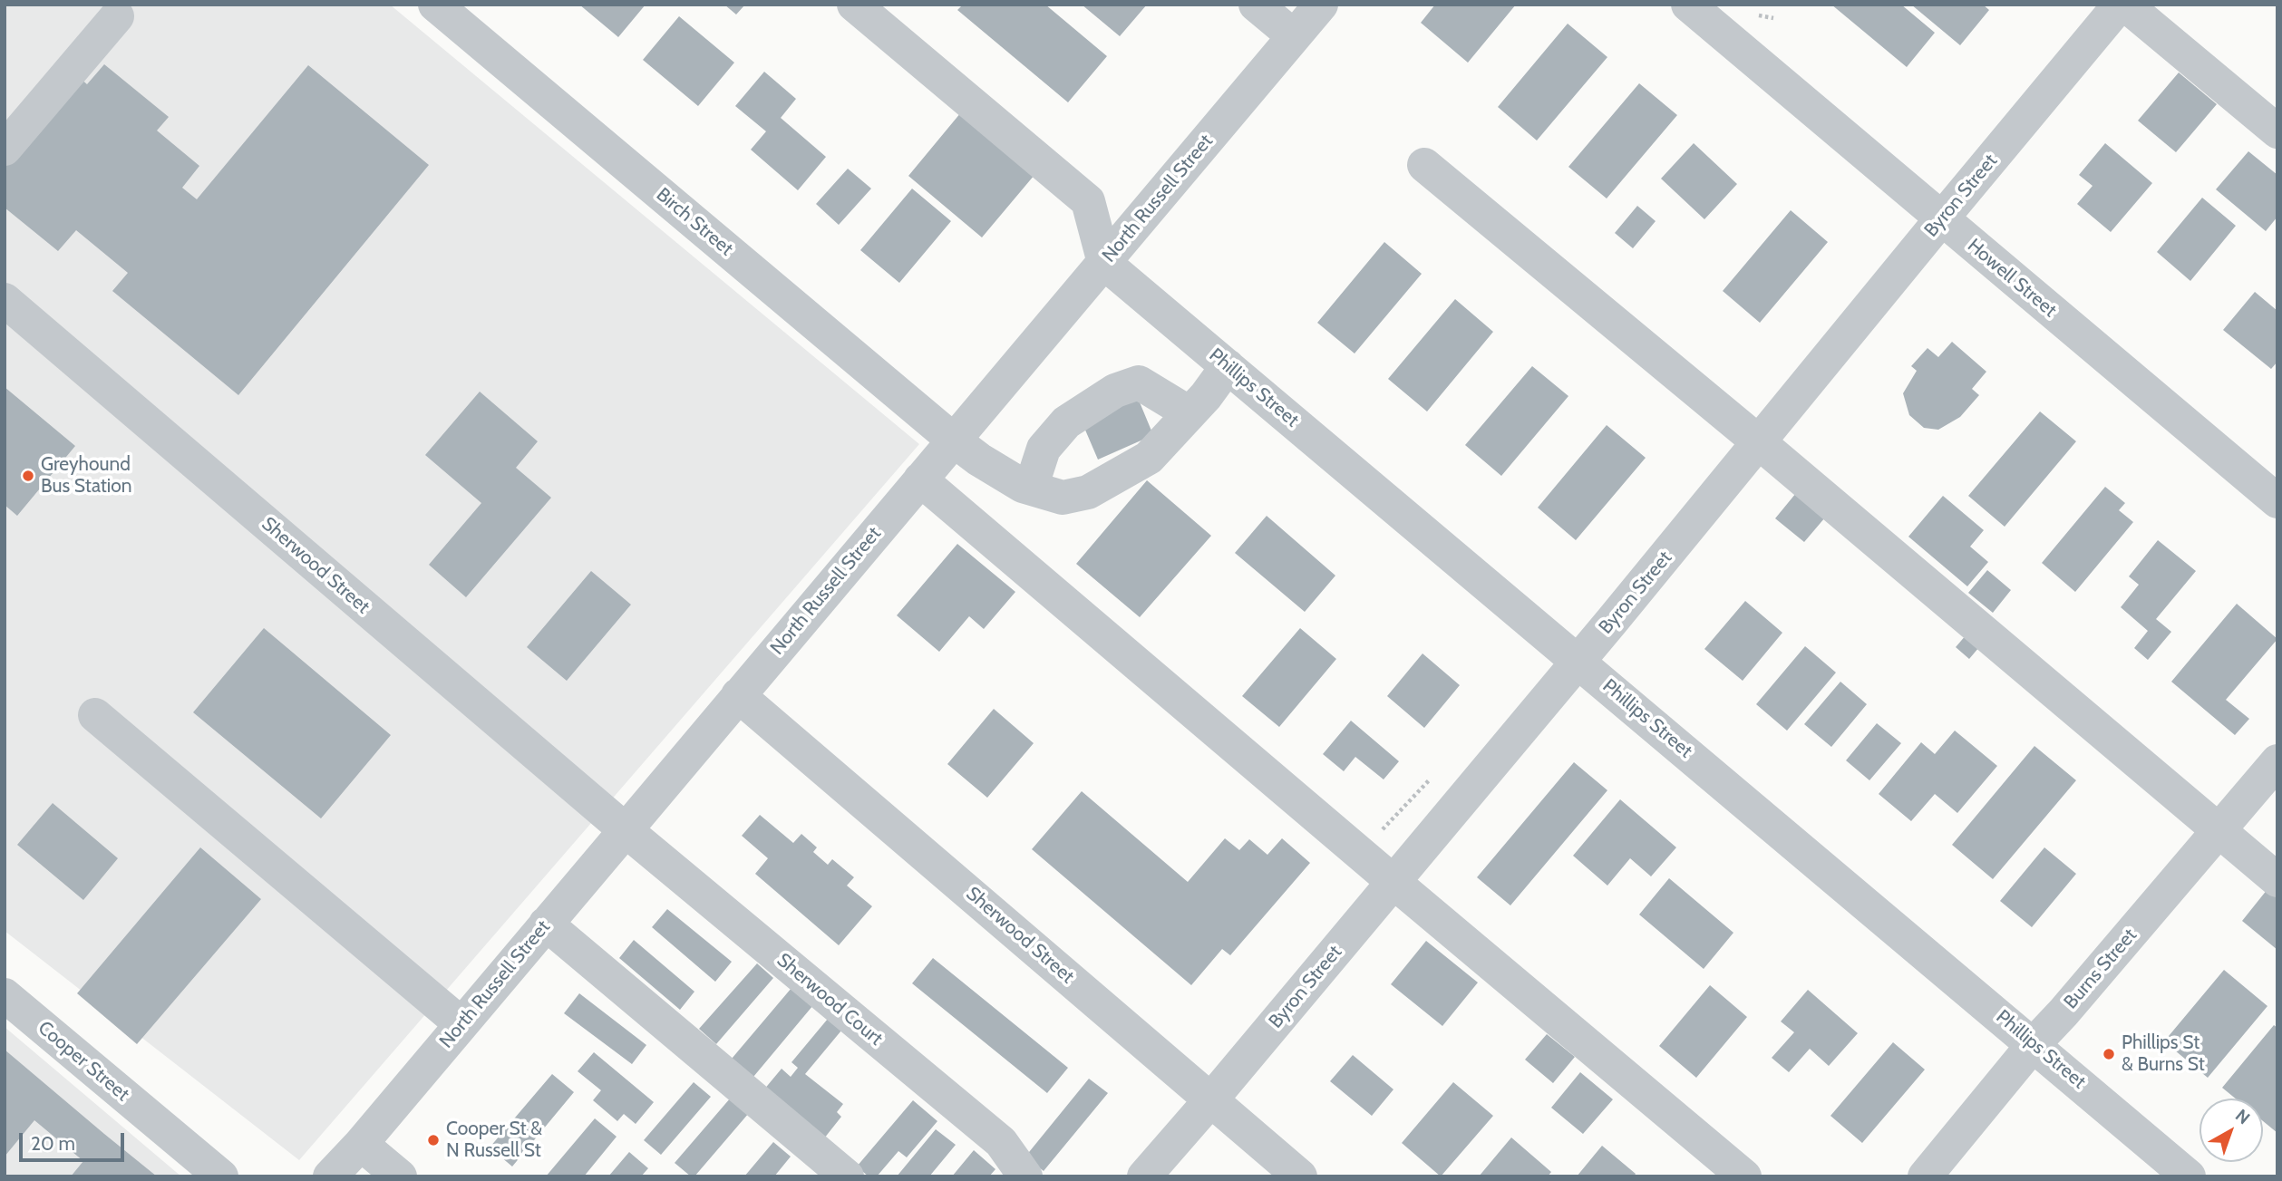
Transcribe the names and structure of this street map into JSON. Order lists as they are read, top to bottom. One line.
{"streets":{"street":["Byron Street","North Russell Street","Birch Street","Howell Street","Phillips Street","Sherwood Street","Burns Street","Sherwood Court","Cooper Street"]},"crossings":[["Byron Street","Howell Street"],["Byron Street","Phillips Street"],["Byron Street","Sherwood Street"],["North Russell Street","Birch Street"],["North Russell Street","Phillips Street"],["North Russell Street","Sherwood Street"],["North Russell Street","Sherwood Court"],["Birch Street","Phillips Street"],["Phillips Street","Burns Street"],["Sherwood Street","Sherwood Court"]],"places":["Greyhound Bus Station","Phillips St & Burns St","Cooper St & N Russell St"],"scale_bar":"20 m","north":"top right"}
